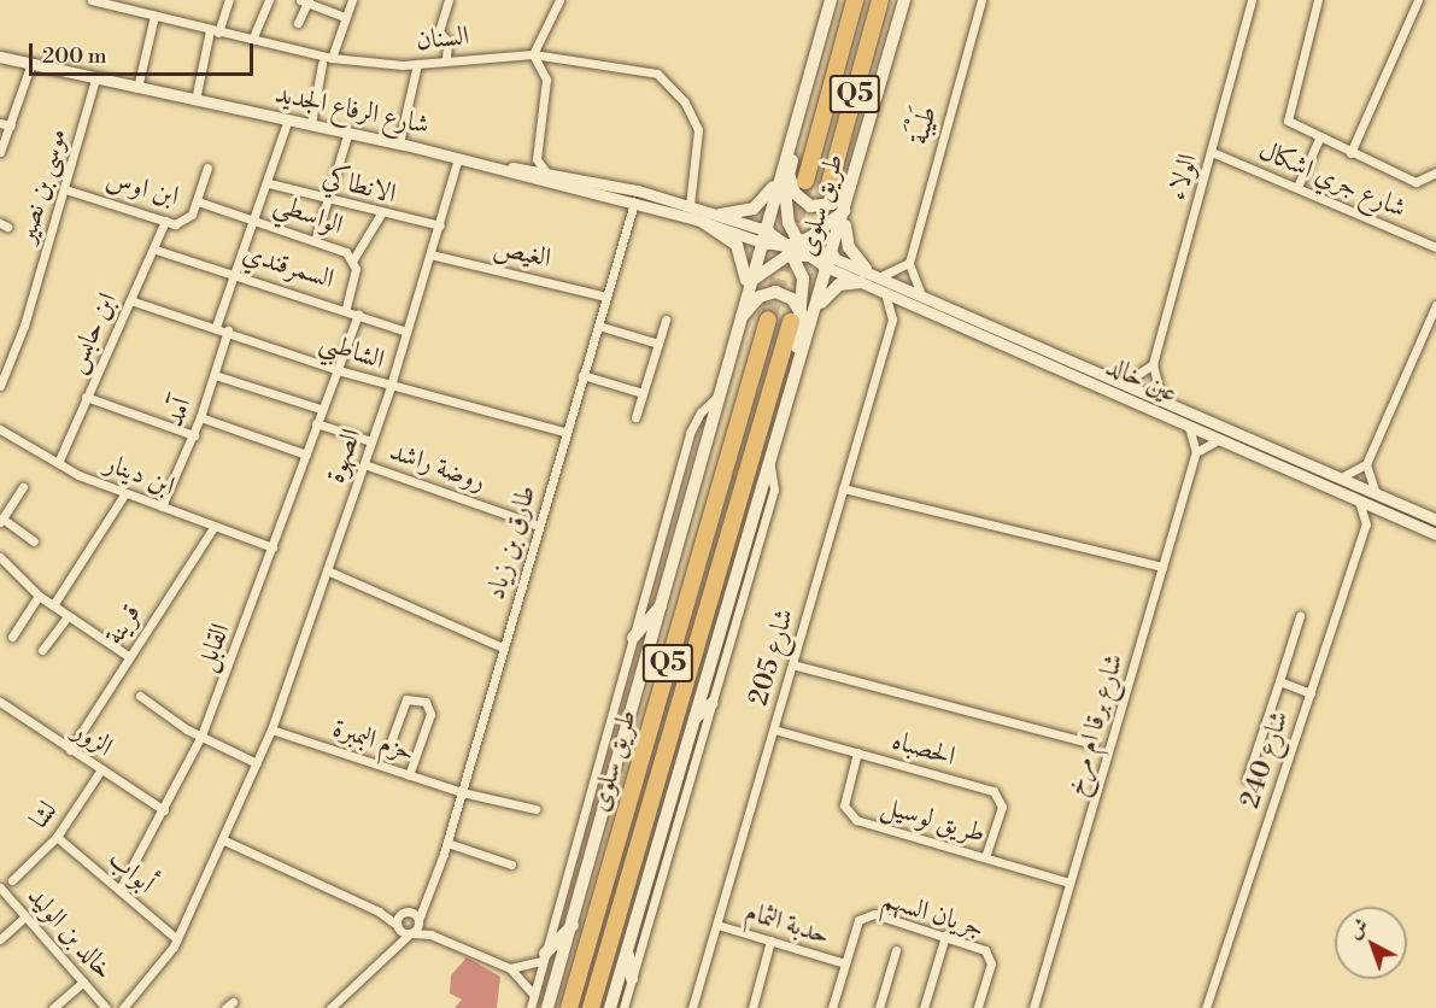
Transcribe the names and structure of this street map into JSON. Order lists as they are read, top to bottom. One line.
{"streets":{"highway":["Q5","طريق سلوى"],"street":["السنان","شارع الرفاع الجديد","طَيْبَة","الولاء","شارع جري اشكال","موسى بن نصير","الانطاكي","ابن اوس","الواسطي","الغيص","السمرقندي","ابن حابس","الشاطبي","عين خالد","آمد","الصهوة","روضة راشد","ابن دينار","طارق بن زياد","قرينة","القابل","شارع 205","شارع برقا ام مرخ","الزور","حزم البمبرة","الحصباه","شارع 240","لشا","طريق لوسيل","أبواب","جريان السهم","حدبة الثمام","خالد بن الوليد"]},"crossings":[["السنان","شارع الرفاع الجديد"],["شارع الرفاع الجديد","موسى بن نصير"],["شارع الرفاع الجديد","طريق سلوى"],["شارع الرفاع الجديد","الصهوة"],["شارع الرفاع الجديد","طارق بن زياد"],["الولاء","شارع جري اشكال"],["الولاء","عين خالد"],["موسى بن نصير","ابن اوس"],["الانطاكي","الصهوة"],["ابن اوس","الواسطي"],["ابن اوس","ابن حابس"],["طريق سلوى","عين خالد"],["الواسطي","السمرقندي"],["الغيص","الصهوة"],["الغيص","طارق بن زياد"],["السمرقندي","ابن حابس"],["السمرقندي","الصهوة"],["السمرقندي","القابل"],["ابن حابس","الشاطبي"],["ابن حابس","ابن دينار"],["الشاطبي","آمد"],["الشاطبي","الصهوة"],["الشاطبي","طارق بن زياد"],["الشاطبي","القابل"],["آمد","ابن دينار"],["الصهوة","روضة راشد"],["الصهوة","حزم البمبرة"],["الصهوة","أبواب"],["روضة راشد","طارق بن زياد"],["ابن دينار","قرينة"],["ابن دينار","القابل"],["طارق بن زياد","حزم البمبرة"],["قرينة","الزور"],["القابل","الزور"],["القابل","أبواب"],["شارع 205","الحصباه"],["شارع 205","حدبة الثمام"],["شارع برقا ام مرخ","طريق لوسيل"],["الزور","لشا"],["الحصباه","طريق لوسيل"],["لشا","أبواب"],["جريان السهم","حدبة الثمام"]],"scale_bar":"200 m","north":"top left"}
